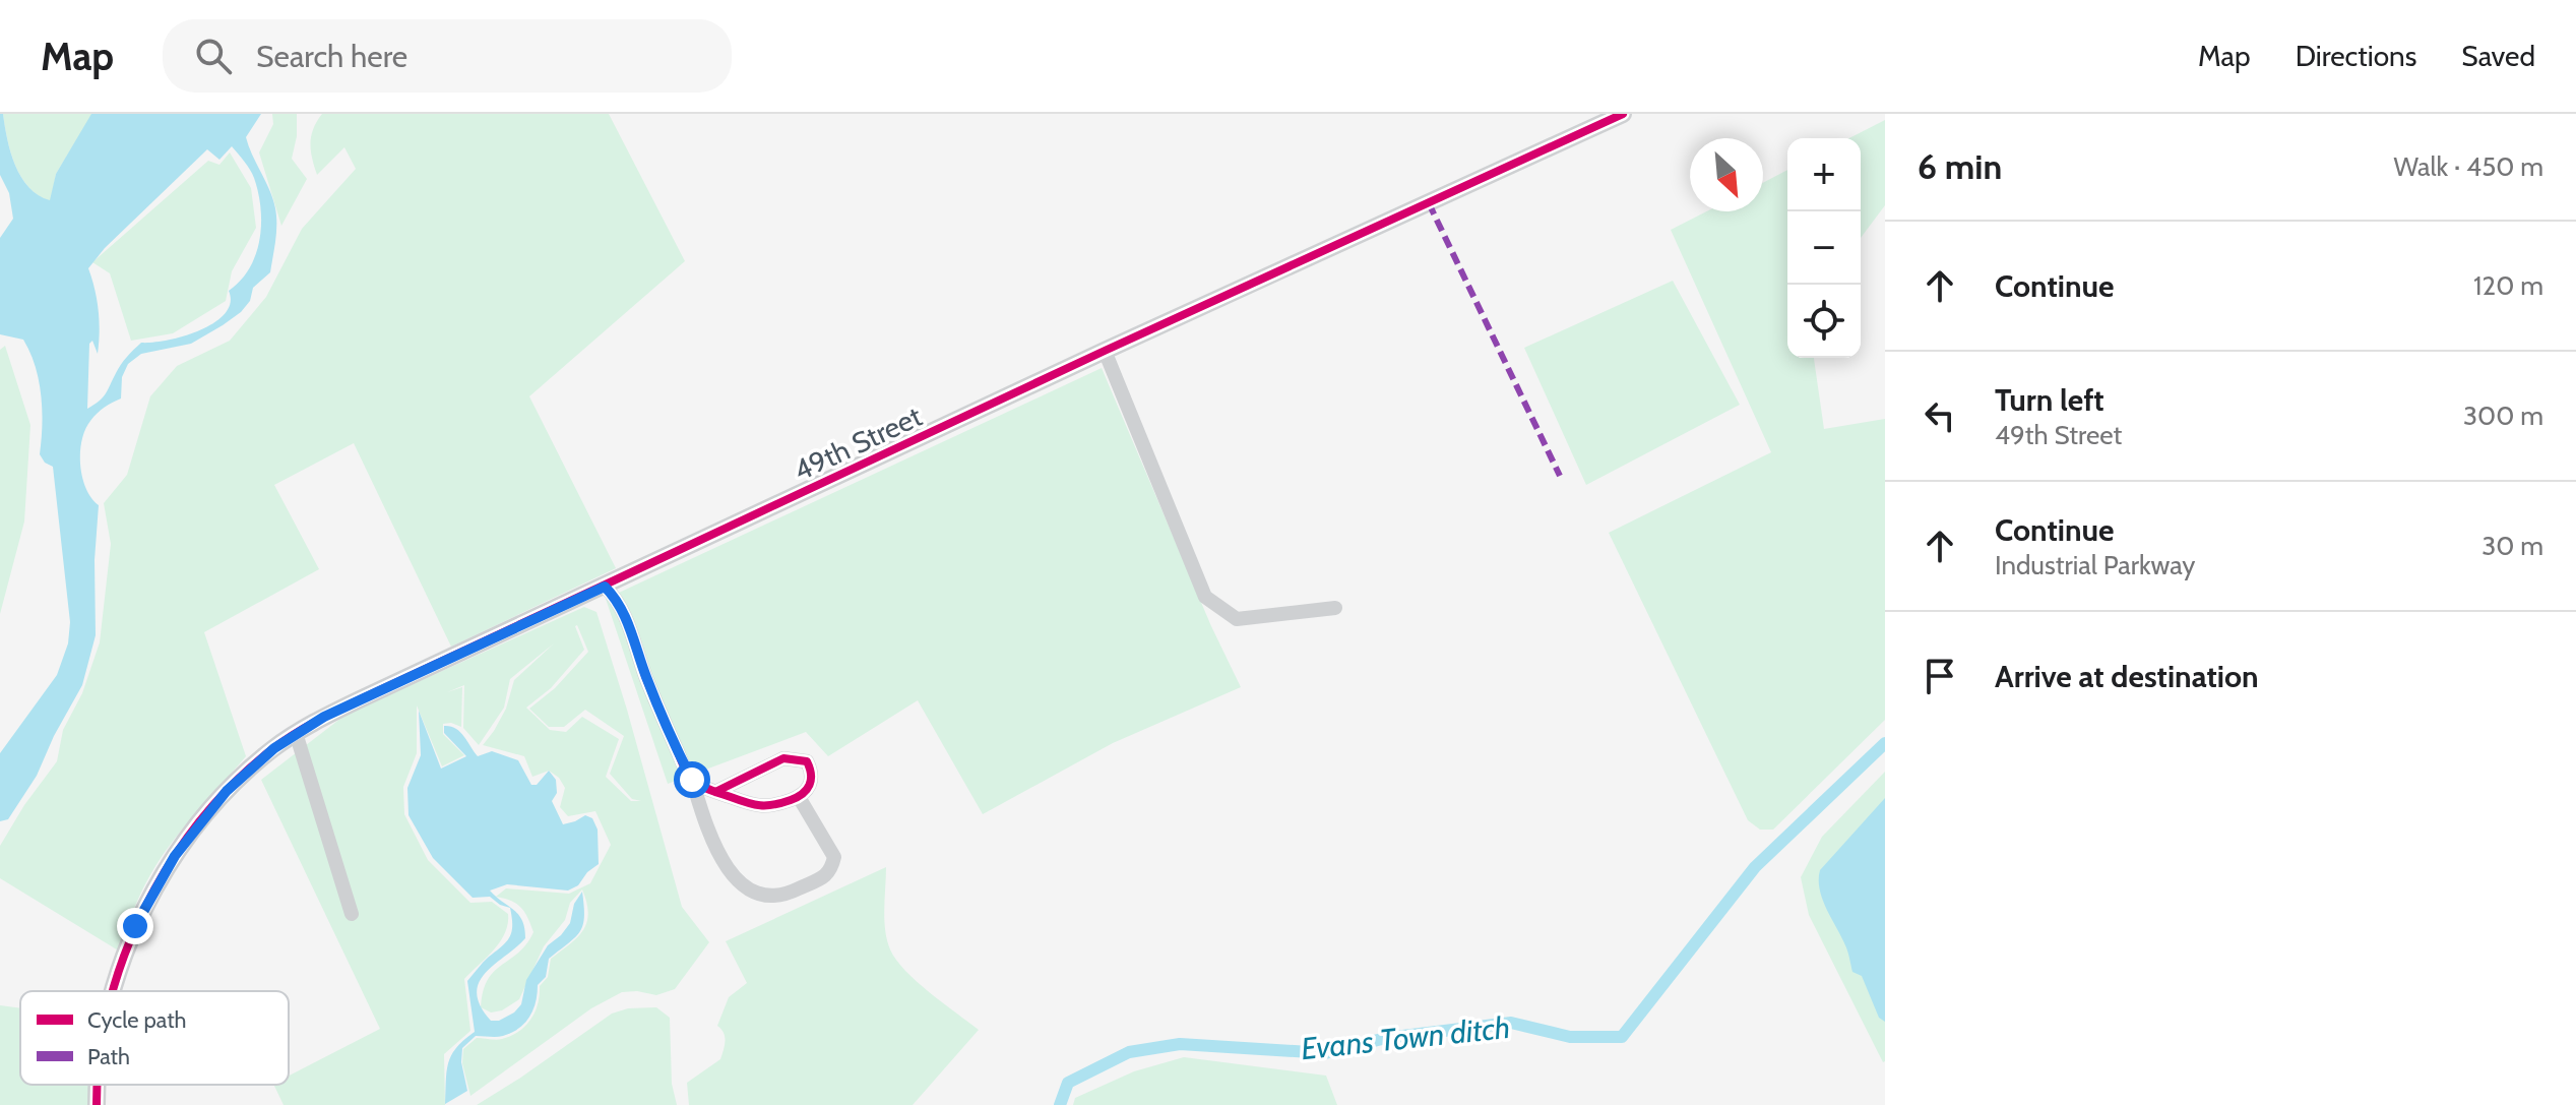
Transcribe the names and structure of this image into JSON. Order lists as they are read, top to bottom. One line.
{"streets":{"street":["49th Street"]},"water":["Evans Town ditch"],"legend":["Cycle path","Path"],"north":"bottom right","page":{"header":"Map","search":"Search here","nav":["Map","Directions","Saved"],"heading":["6 min","Walk · 450 m"],"map_buttons":["+","−"],"list":[["Continue","120 m"],["Turn left","49th Street","300 m"],["Continue","Industrial Parkway","30 m"],"Arrive at destination"]}}
